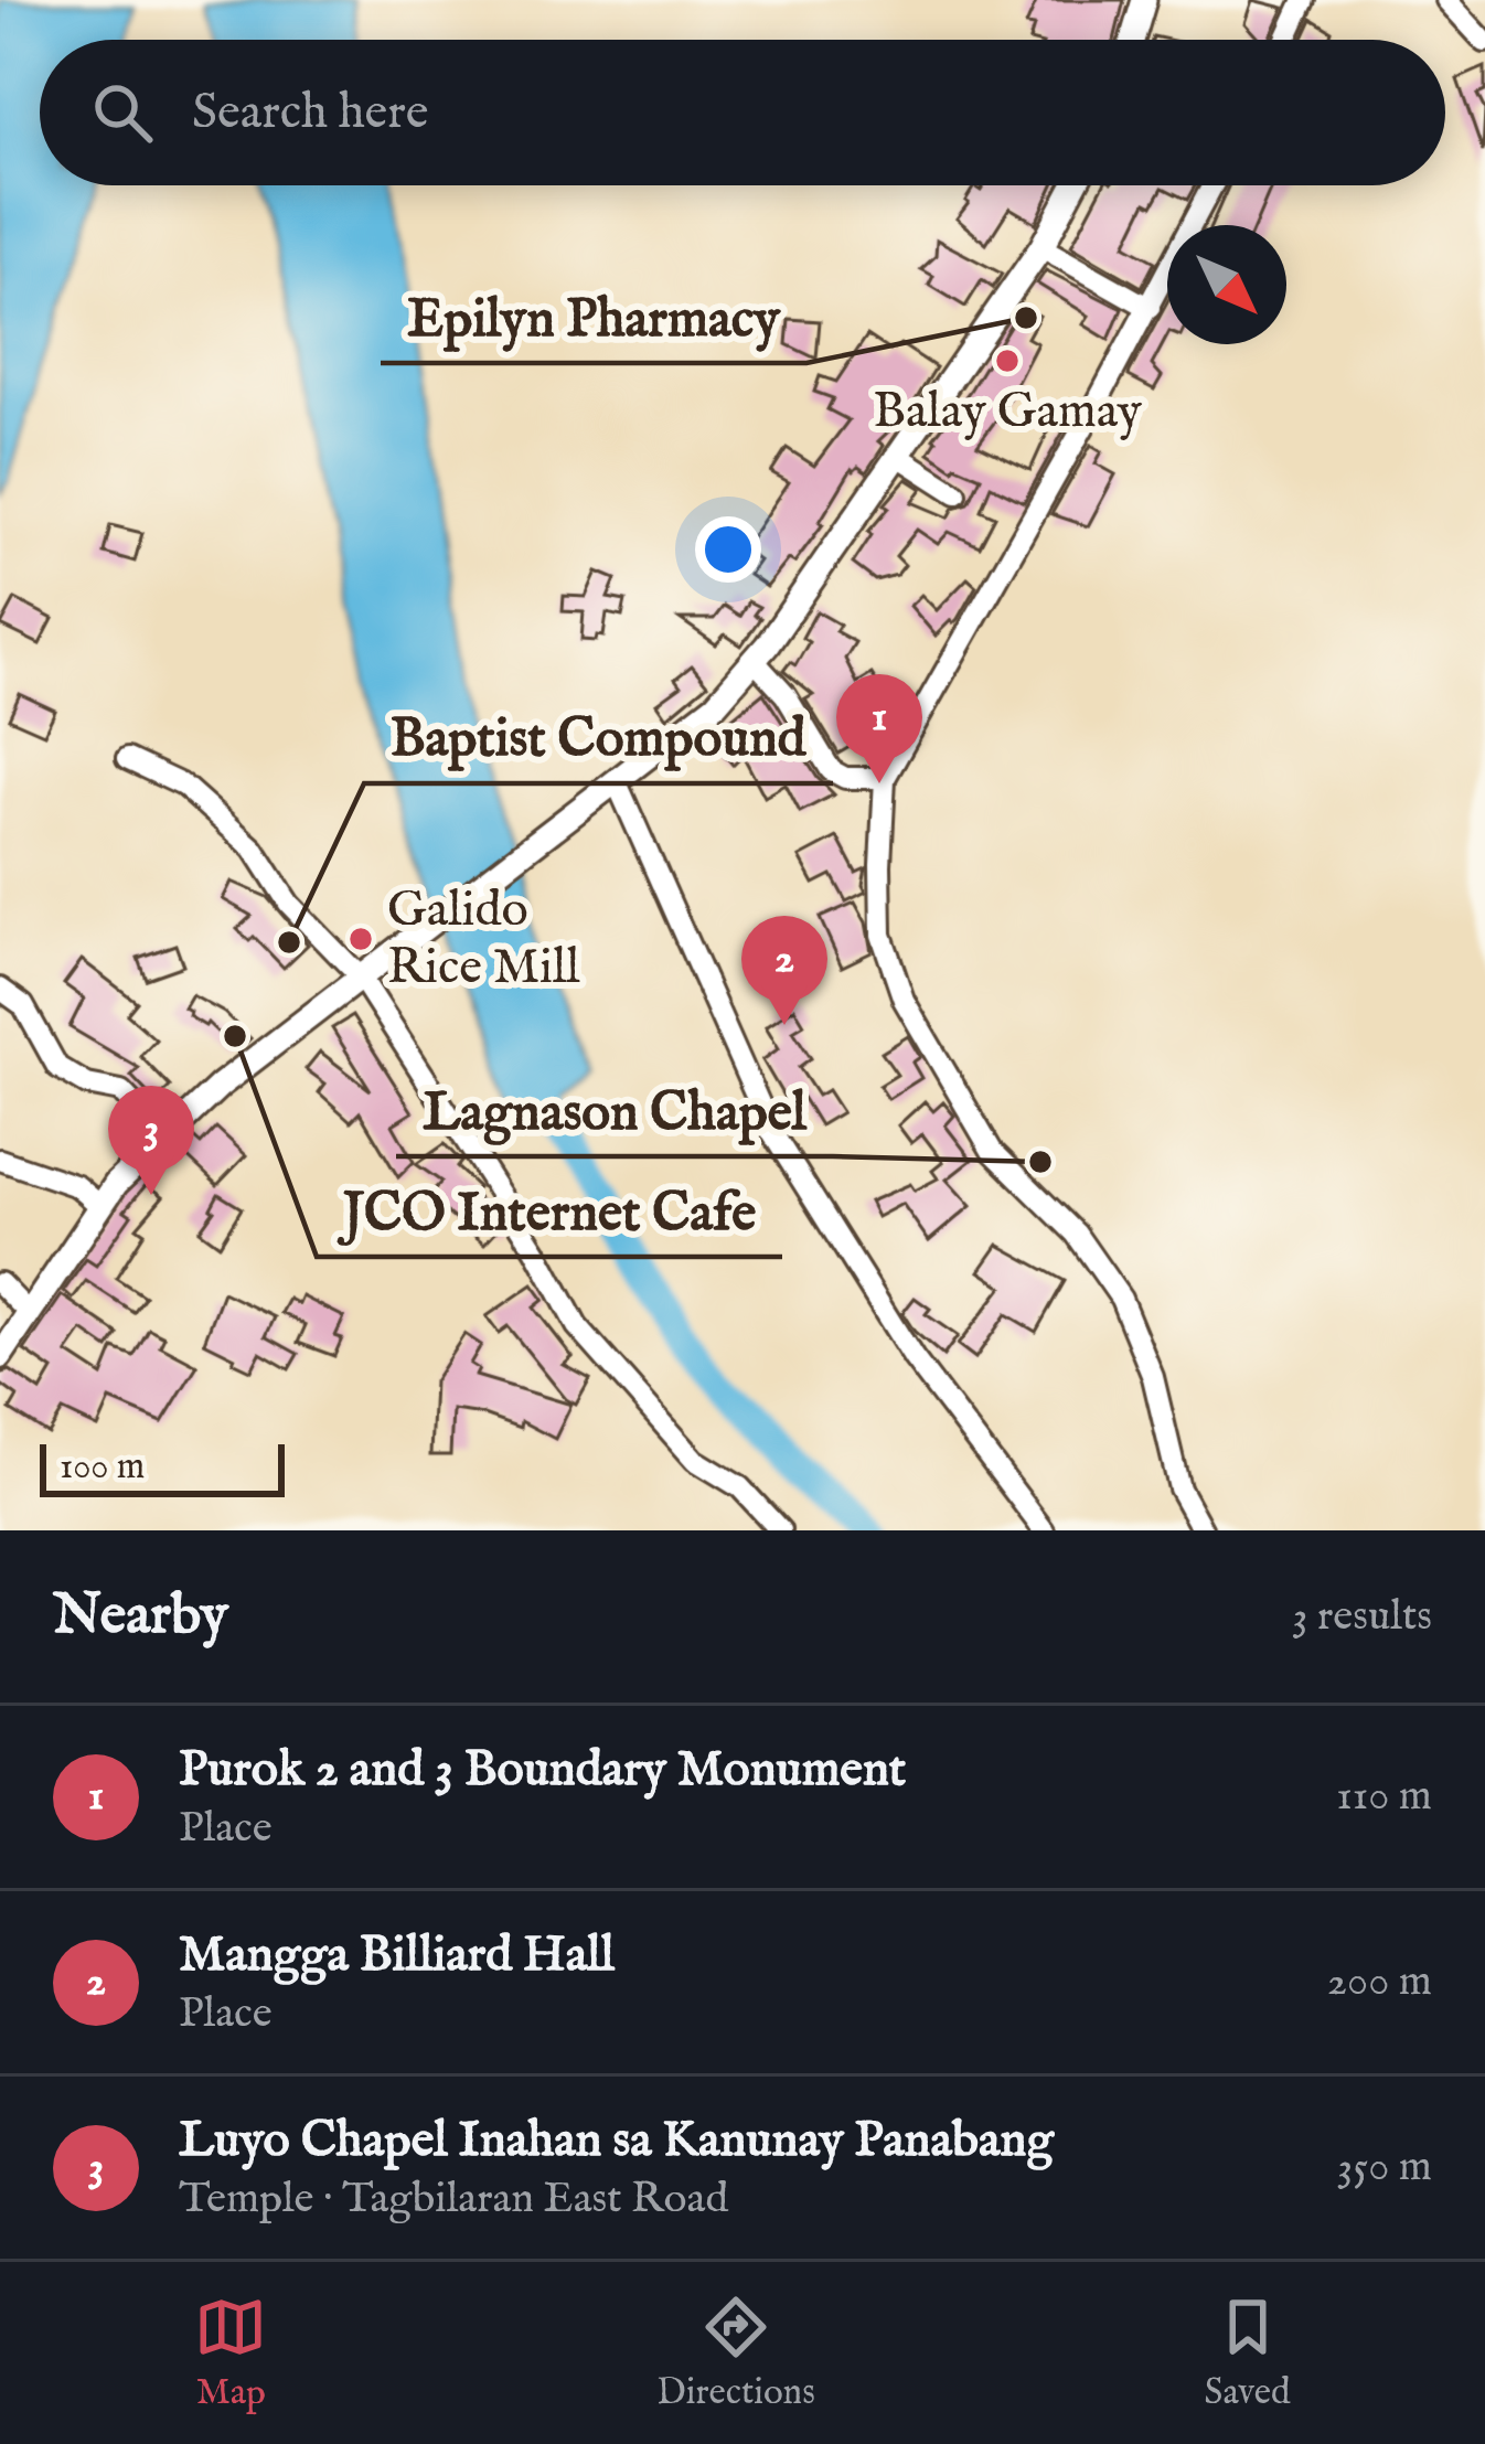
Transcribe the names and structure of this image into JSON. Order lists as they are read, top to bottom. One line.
{"places":["Epilyn Pharmacy","Balay Gamay","Galido Rice Mill","Baptist Compound","JCO Internet Cafe","Lagnason Chapel"],"scale_bar":"100 m","north":"bottom right","page":{"search":"Search here","pins":["1","2","3"],"scale":"100 m","heading":["Nearby","3 results"],"list":[{"mark":"1","name":"Purok 2 and 3 Boundary Monument","note":"Place","value":"110 m"},{"mark":"2","name":"Mangga Billiard Hall","note":"Place","value":"200 m"},{"mark":"3","name":"Luyo Chapel Inahan sa Kanunay Panabang","note":"Temple · Tagbilaran East Road","value":"350 m"}],"nav":["Map","Directions","Saved"]}}
